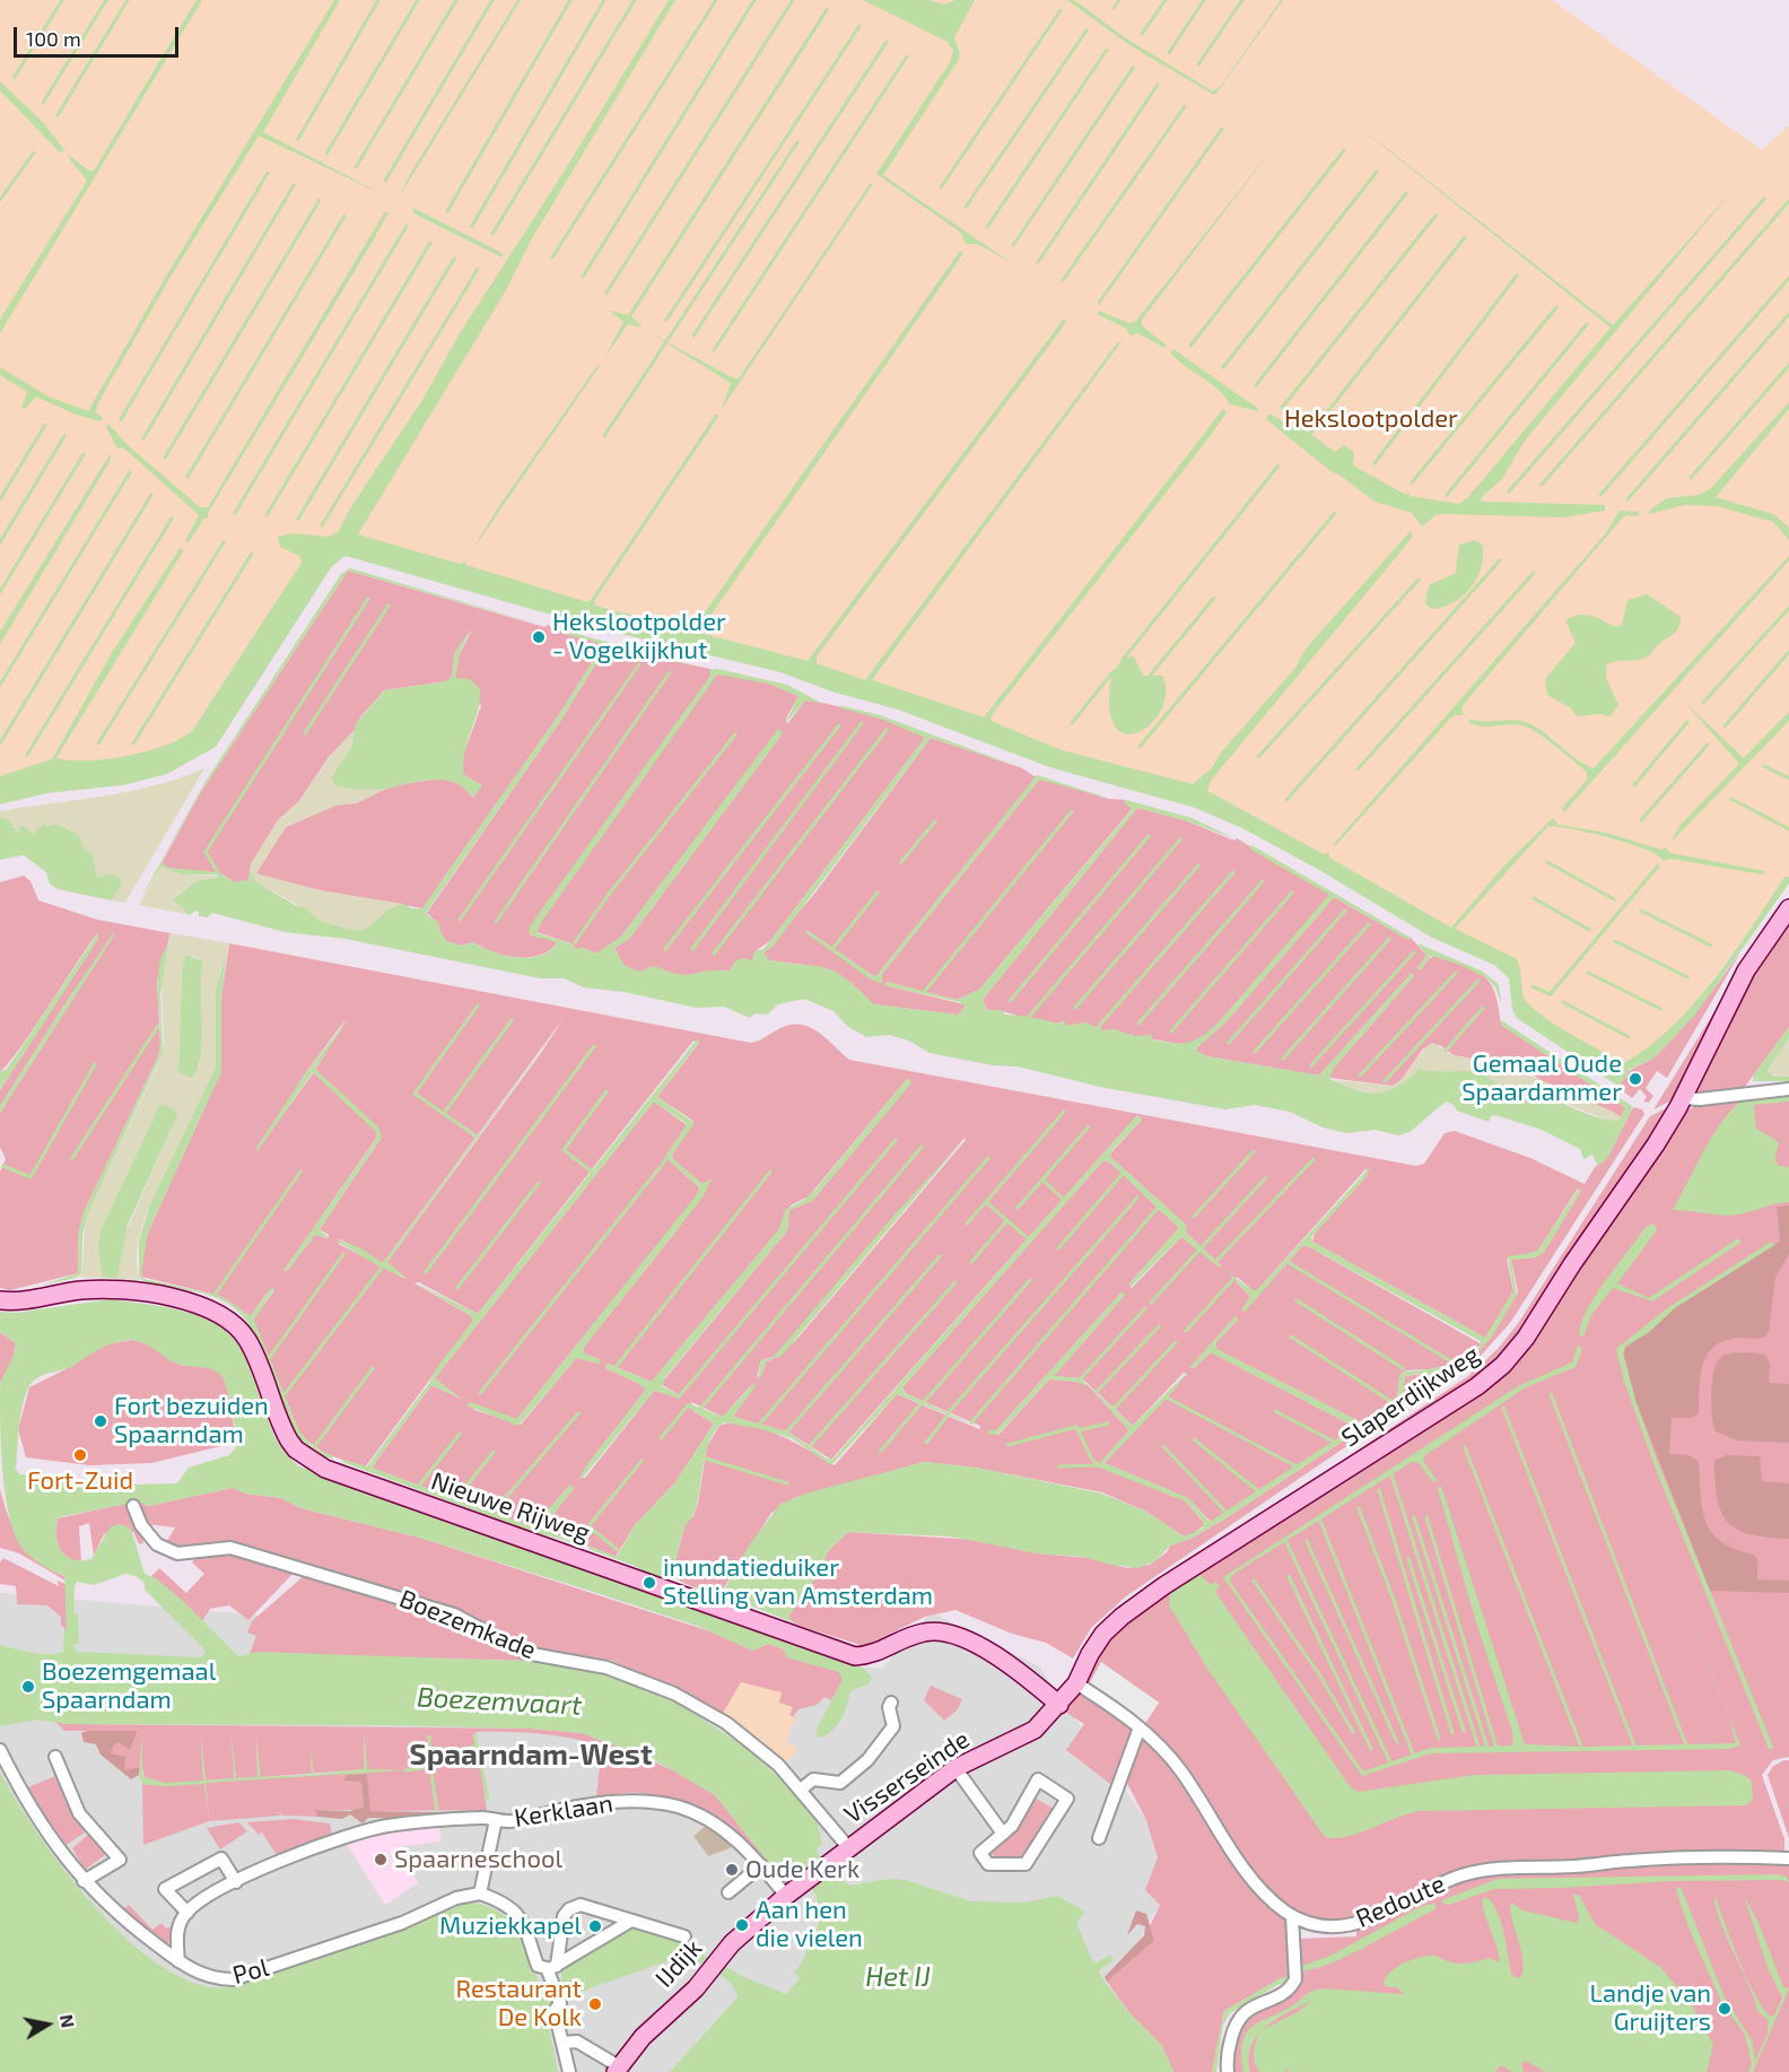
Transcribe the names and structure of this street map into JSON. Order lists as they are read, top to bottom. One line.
{"streets":{"street":["Slaperdijkweg","Nieuwe Rijweg","Boezemkade","Visserseinde","Kerklaan","Redoute","IJdijk","Pol"]},"crossings":[["Slaperdijkweg","Nieuwe Rijweg"],["Slaperdijkweg","Visserseinde"],["Slaperdijkweg","Redoute"],["Nieuwe Rijweg","Visserseinde"],["Boezemkade","Visserseinde"],["Visserseinde","IJdijk"],["Kerklaan","IJdijk"]],"districts":["Spaarndam-West"],"water":["Boezemvaart","Het IJ"],"parks":["Hekslootpolder"],"places":["Hekslootpolder - Vogelkijkhut","Gemaal Oude Spaardammer","Fort bezuiden Spaarndam","Fort-Zuid","inundatieduiker Stelling van Amsterdam","Boezemgemaal Spaarndam","Spaarneschool","Oude Kerk","Aan hen die vielen","Muziekkapel","Restaurant De Kolk","Landje van Gruijters"],"scale_bar":"100 m","north":"right"}
